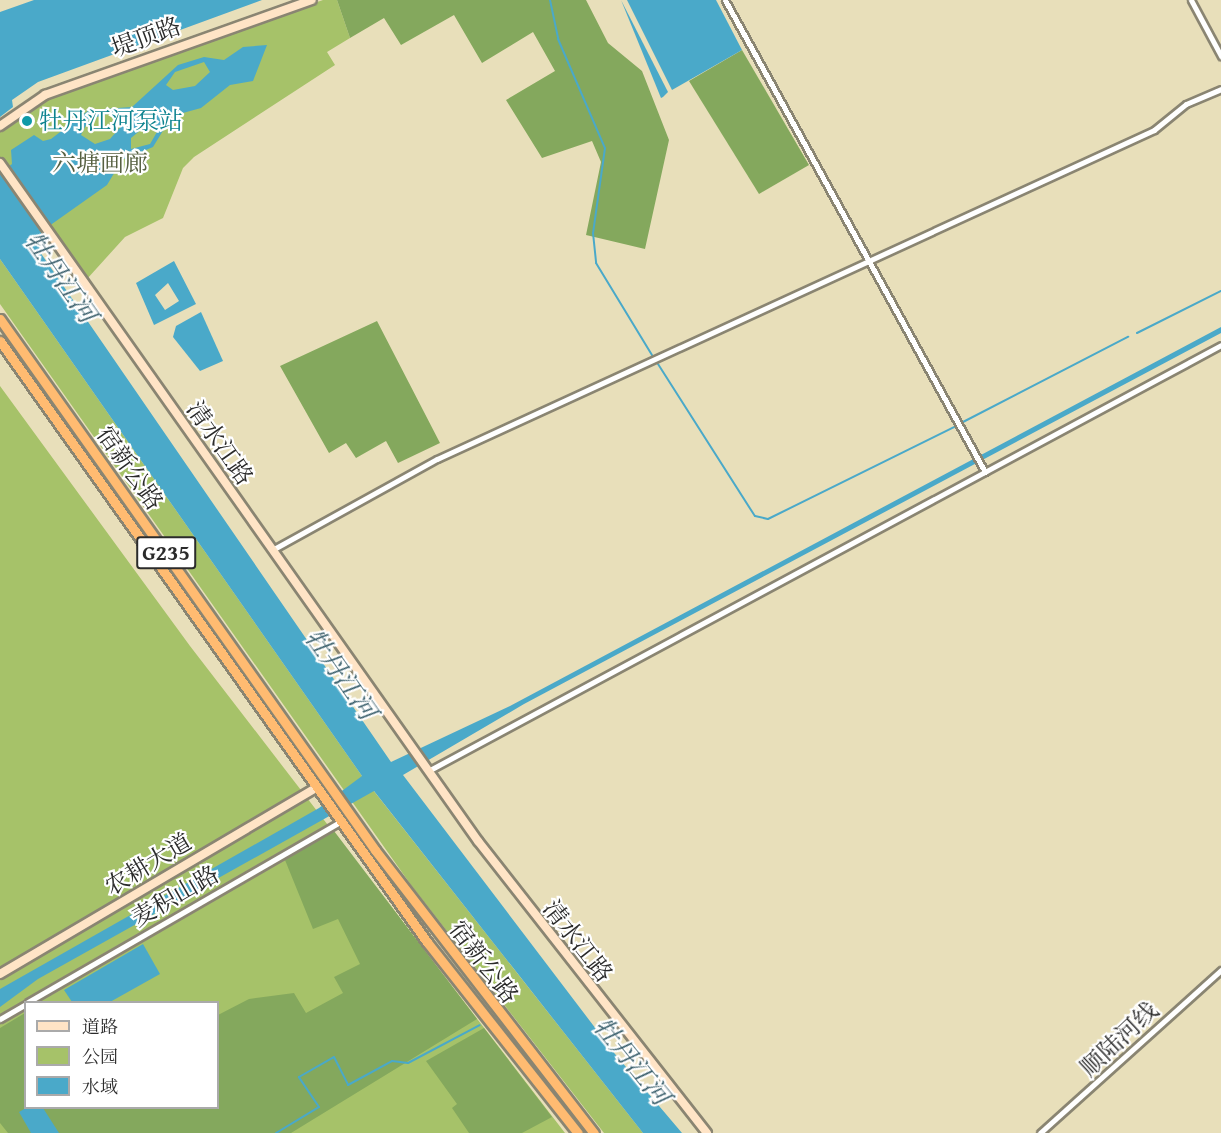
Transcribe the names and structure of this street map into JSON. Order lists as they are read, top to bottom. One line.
{"streets":{"highway":["宿新公路","G235"],"street":["堤顶路","清水江路","农耕大道","麦积山路","顺陆河线"]},"crossings":[["宿新公路","农耕大道"],["宿新公路","麦积山路"]],"water":["牡丹江河"],"parks":["六塘画廊"],"places":["牡丹江河泵站"],"legend":["道路","公园","水域"]}
